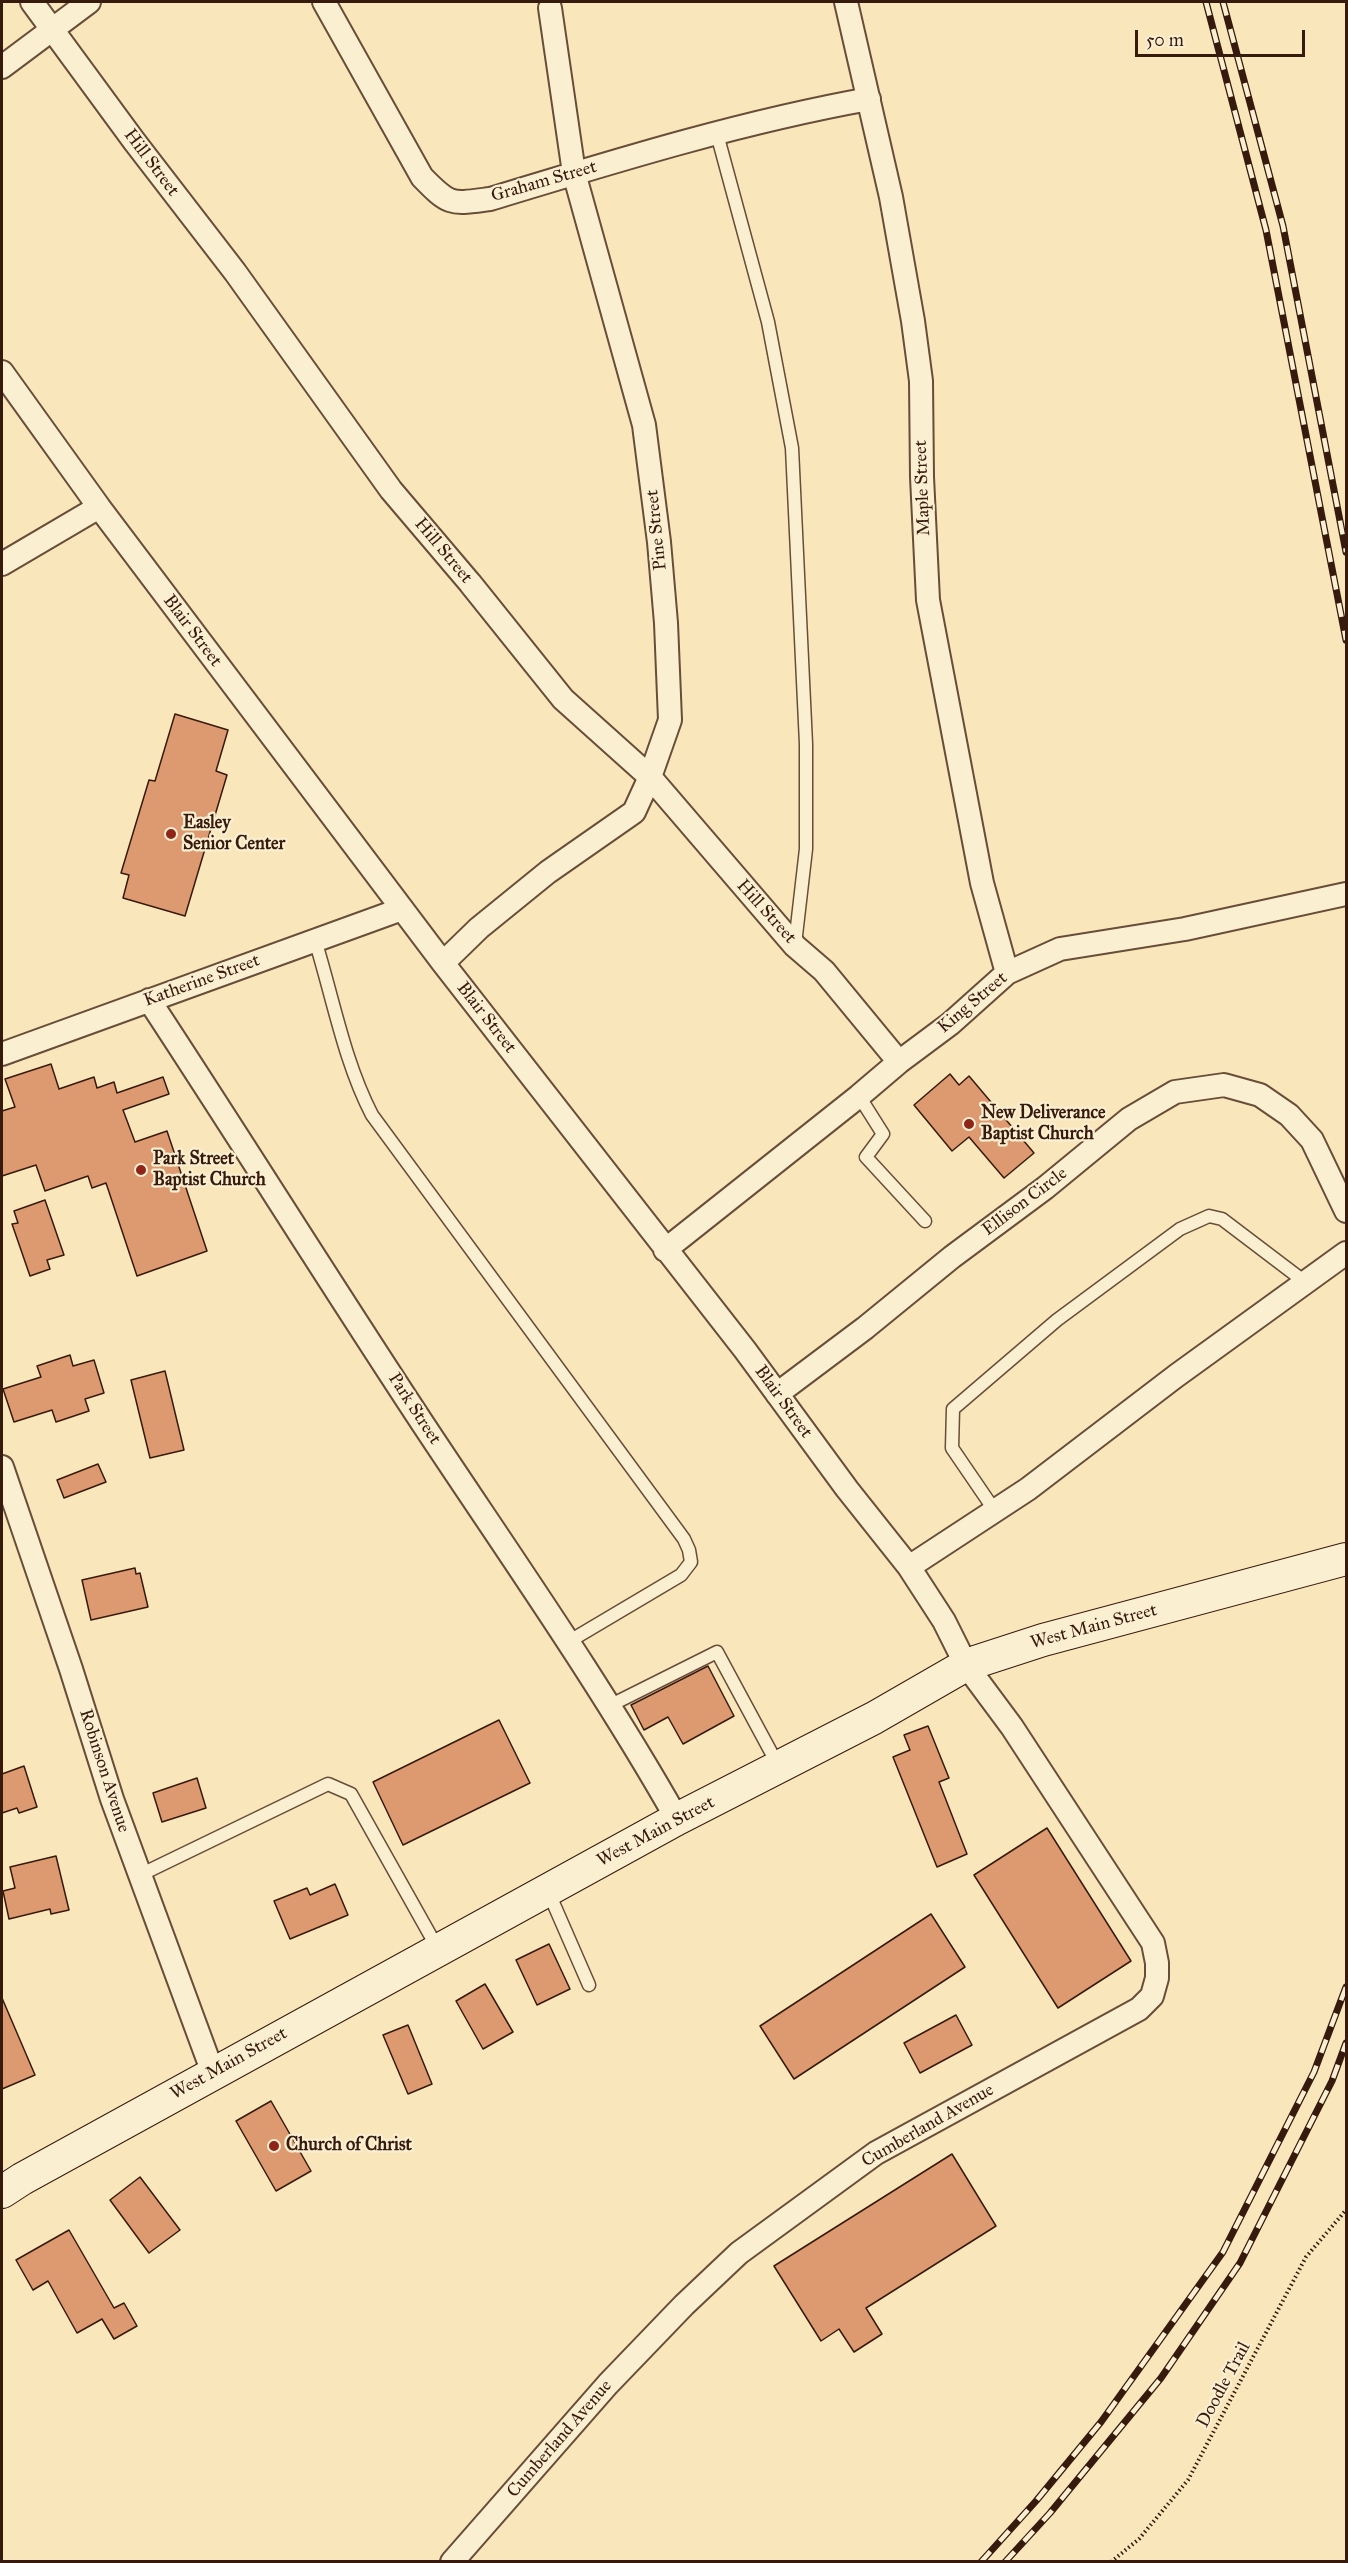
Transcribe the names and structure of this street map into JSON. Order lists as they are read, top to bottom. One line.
{"streets":{"main road":["West Main Street"],"street":["Hill Street","Graham Street","Maple Street","Pine Street","Blair Street","Katherine Street","King Street","Ellison Circle","Park Street","Robinson Avenue","Cumberland Avenue"],"path":["Doodle Trail"]},"crossings":[["Hill Street","Pine Street"],["Hill Street","King Street"],["Graham Street","Maple Street"],["Graham Street","Pine Street"],["Maple Street","King Street"],["Pine Street","Blair Street"],["Blair Street","Katherine Street"],["Blair Street","King Street"],["Blair Street","Ellison Circle"],["Blair Street","West Main Street"],["Blair Street","Cumberland Avenue"],["Katherine Street","Park Street"],["Park Street","West Main Street"],["West Main Street","Robinson Avenue"],["West Main Street","Cumberland Avenue"]],"places":["Easley Senior Center","New Deliverance Baptist Church","Park Street Baptist Church","Church of Christ"],"scale_bar":"50 m"}
